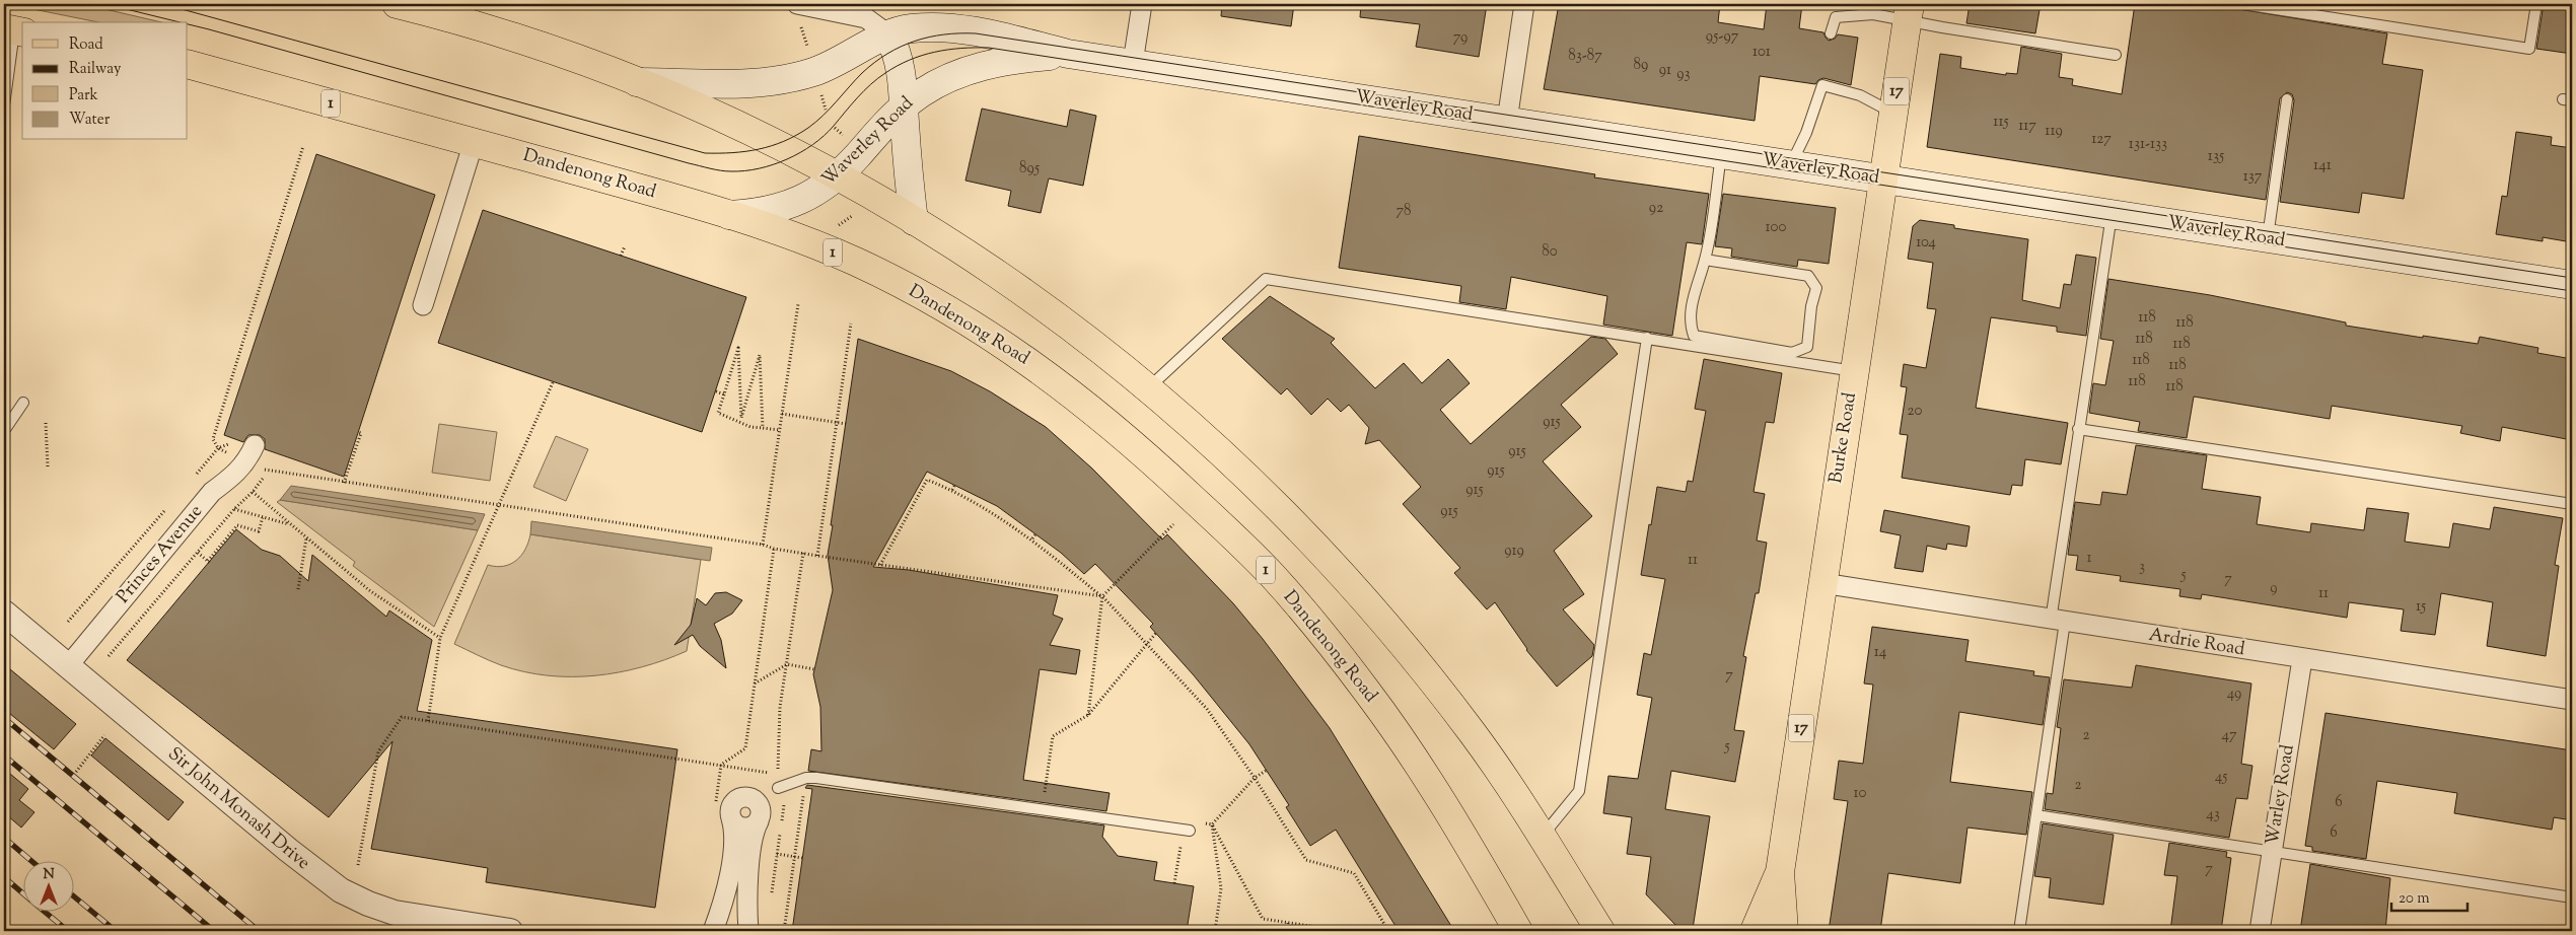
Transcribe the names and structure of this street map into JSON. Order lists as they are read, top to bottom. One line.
{"streets":{"main road":["17","1","Waverley Road","Dandenong Road","Burke Road"],"street":["Princes Avenue","Ardrie Road","Warley Road","Sir John Monash Drive"]},"crossings":[["Waverley Road","Dandenong Road"],["Waverley Road","Burke Road"],["Burke Road","Ardrie Road"],["Princes Avenue","Sir John Monash Drive"],["Ardrie Road","Warley Road"]],"house_numbers":["95-97","79","101","83-87","89","91","93","115","117","119","127","131-133","135","141","895","137","92","78","100","104","80","118","118","118","118","118","118","118","118","20","915","915","915","915","915","919","1","11","3","5","7","9","11","15","14","7","49","2","47","5","45","2","10","6","43","6","7"],"legend":["Road","Railway","Park","Water"],"scale_bar":"20 m","north":"top"}
